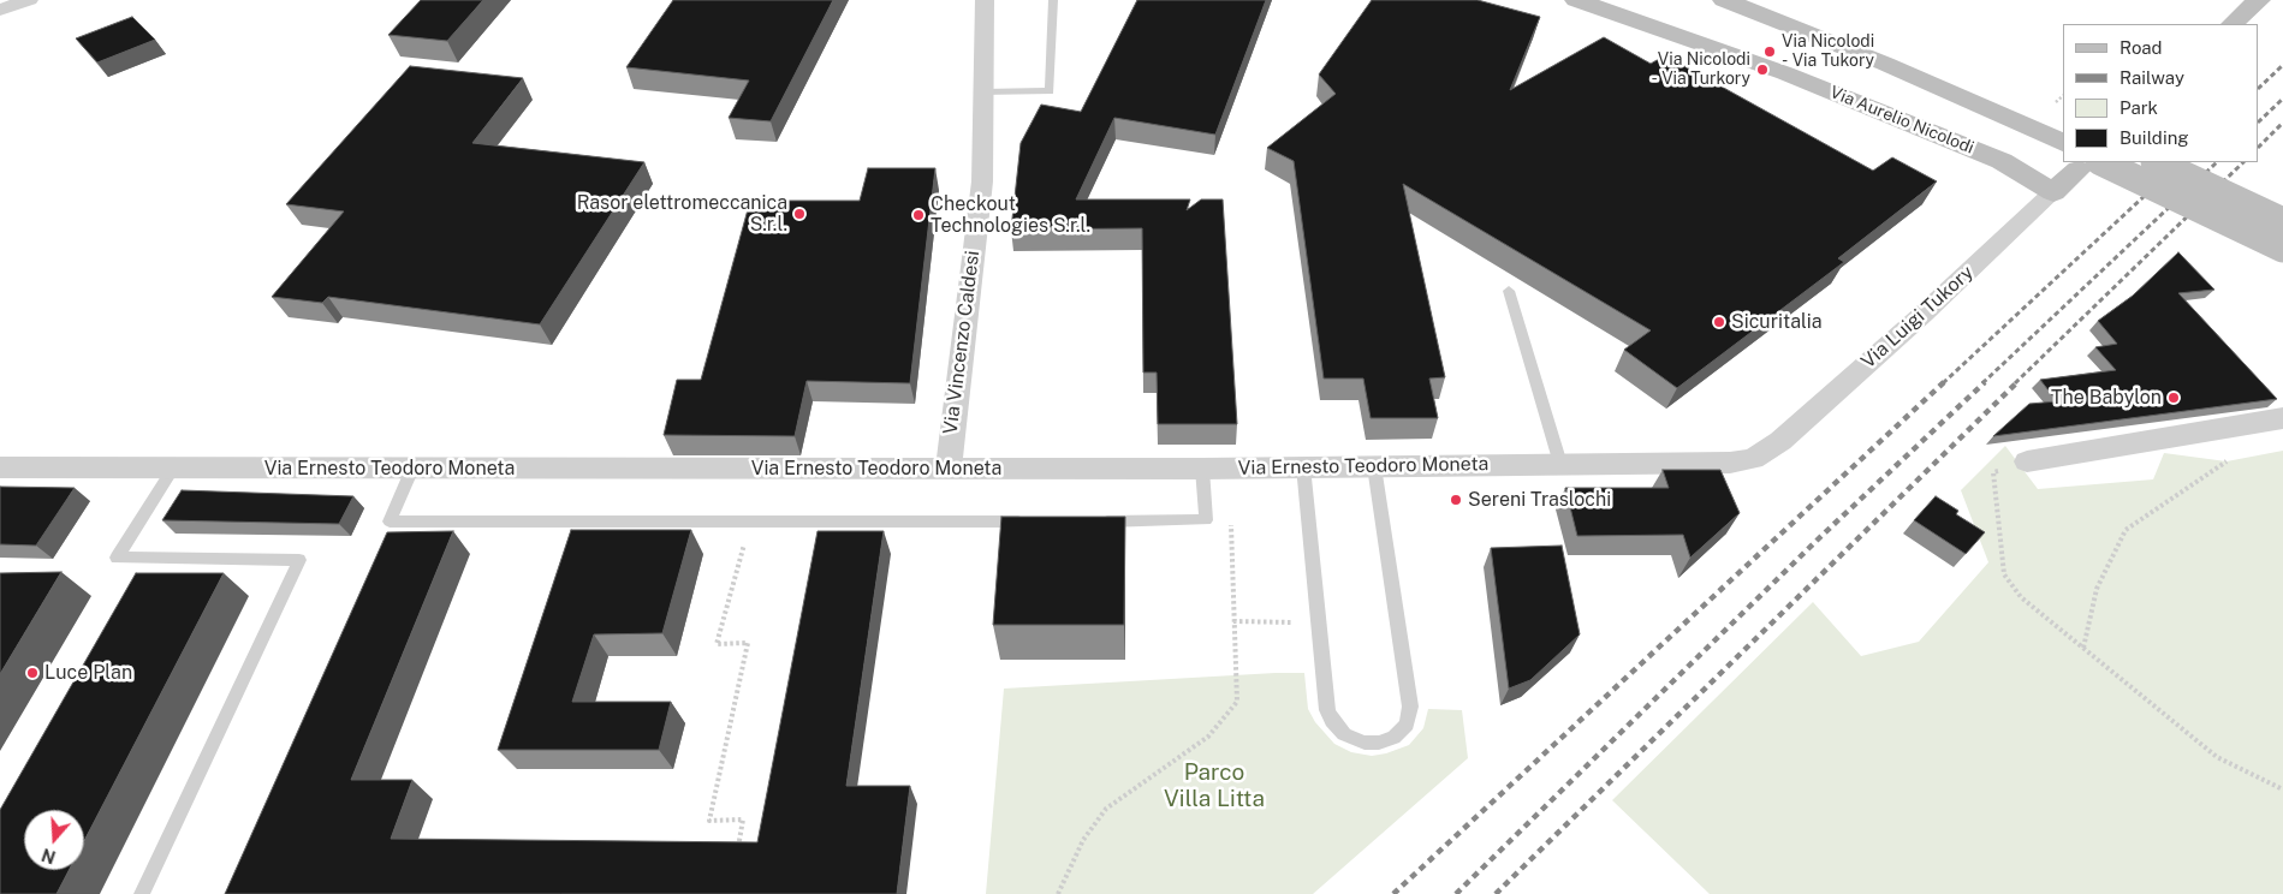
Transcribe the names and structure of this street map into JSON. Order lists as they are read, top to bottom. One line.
{"streets":{"street":["Via Aurelio Nicolodi","Via Luigi Tukory","Via Vincenzo Caldesi","Via Ernesto Teodoro Moneta"]},"crossings":[["Via Aurelio Nicolodi","Via Luigi Tukory"],["Via Luigi Tukory","Via Ernesto Teodoro Moneta"],["Via Vincenzo Caldesi","Via Ernesto Teodoro Moneta"]],"parks":["Parco Villa Litta"],"places":["Via Nicolodi - Via Tukory","Via Nicolodi - Via Turkory","Rasor elettromeccanica S.r.l.","Checkout Technologies S.r.l.","Sicuritalia","The Babylon","Sereni Traslochi","Luce Plan"],"legend":["Road","Railway","Park","Building"],"north":"bottom"}
